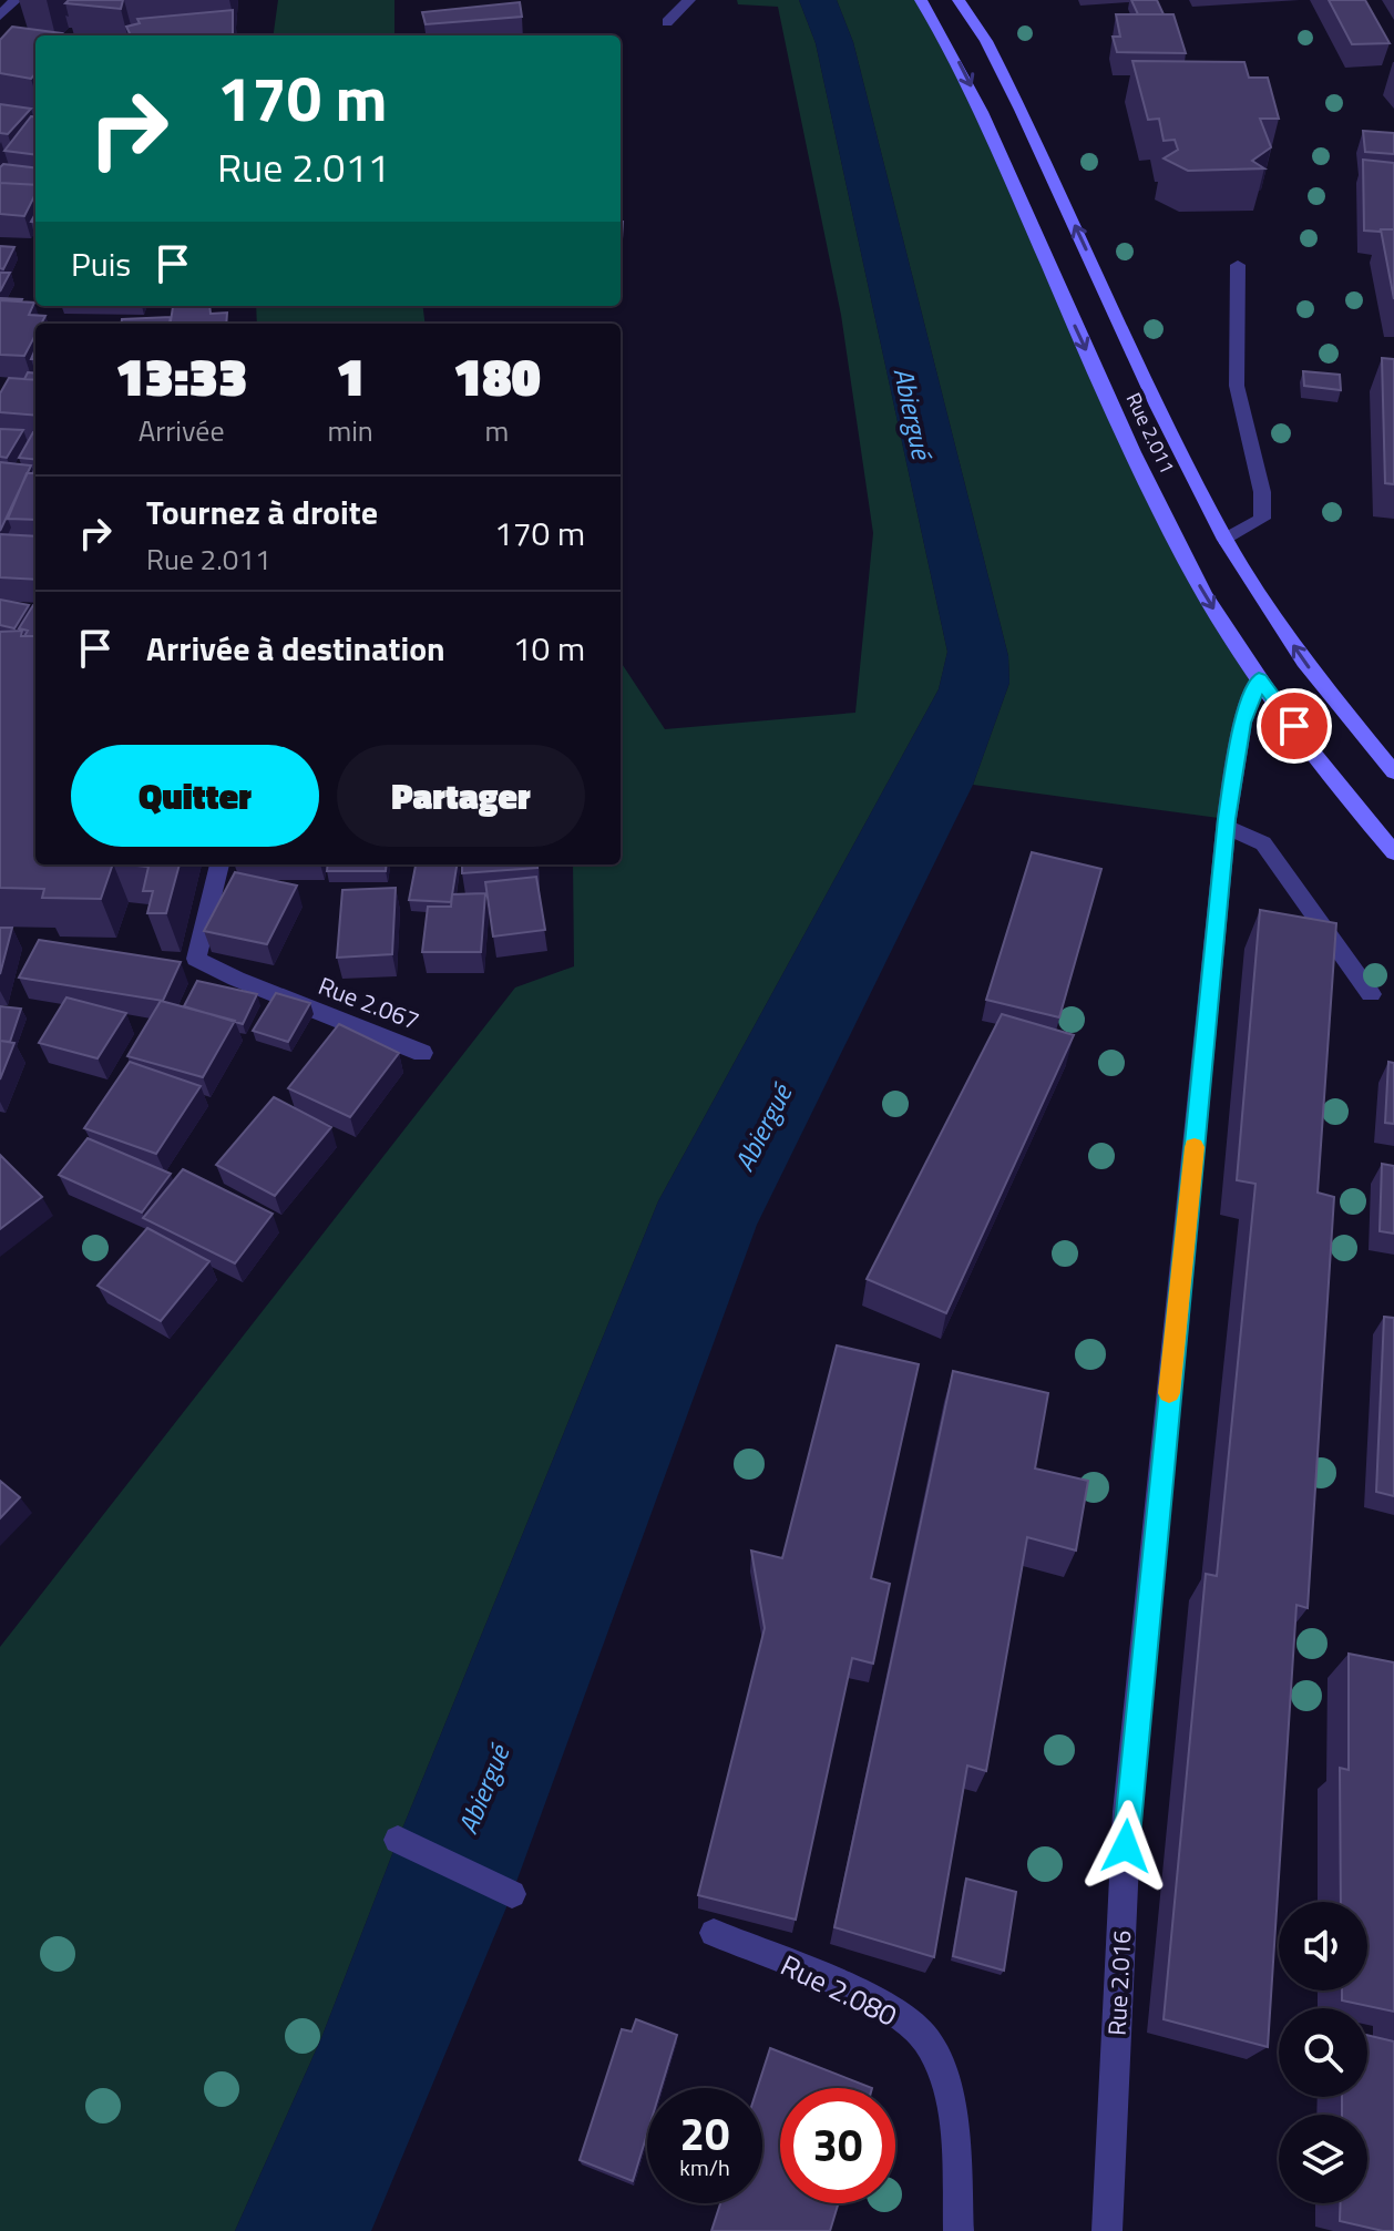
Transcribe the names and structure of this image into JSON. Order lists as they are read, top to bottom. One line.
{"streets":{"street":["Rue 2.011","Rue 2.067","Rue 2.016","Rue 2.080"]},"crossings":[["Rue 2.011","Rue 2.016"]],"water":["Abiergué"],"page":{"turn":["170 m","Rue 2.011"],"then":"Puis","eta":["13:33","Arrivée","1","min","180","m"],"list":[{"name":"Tournez à droite","note":"Rue 2.011","value":"170 m"},{"name":"Arrivée à destination","value":"10 m"}],"buttons":["Quitter","Partager"],"speed":"20 km/h","limit":"30"}}
